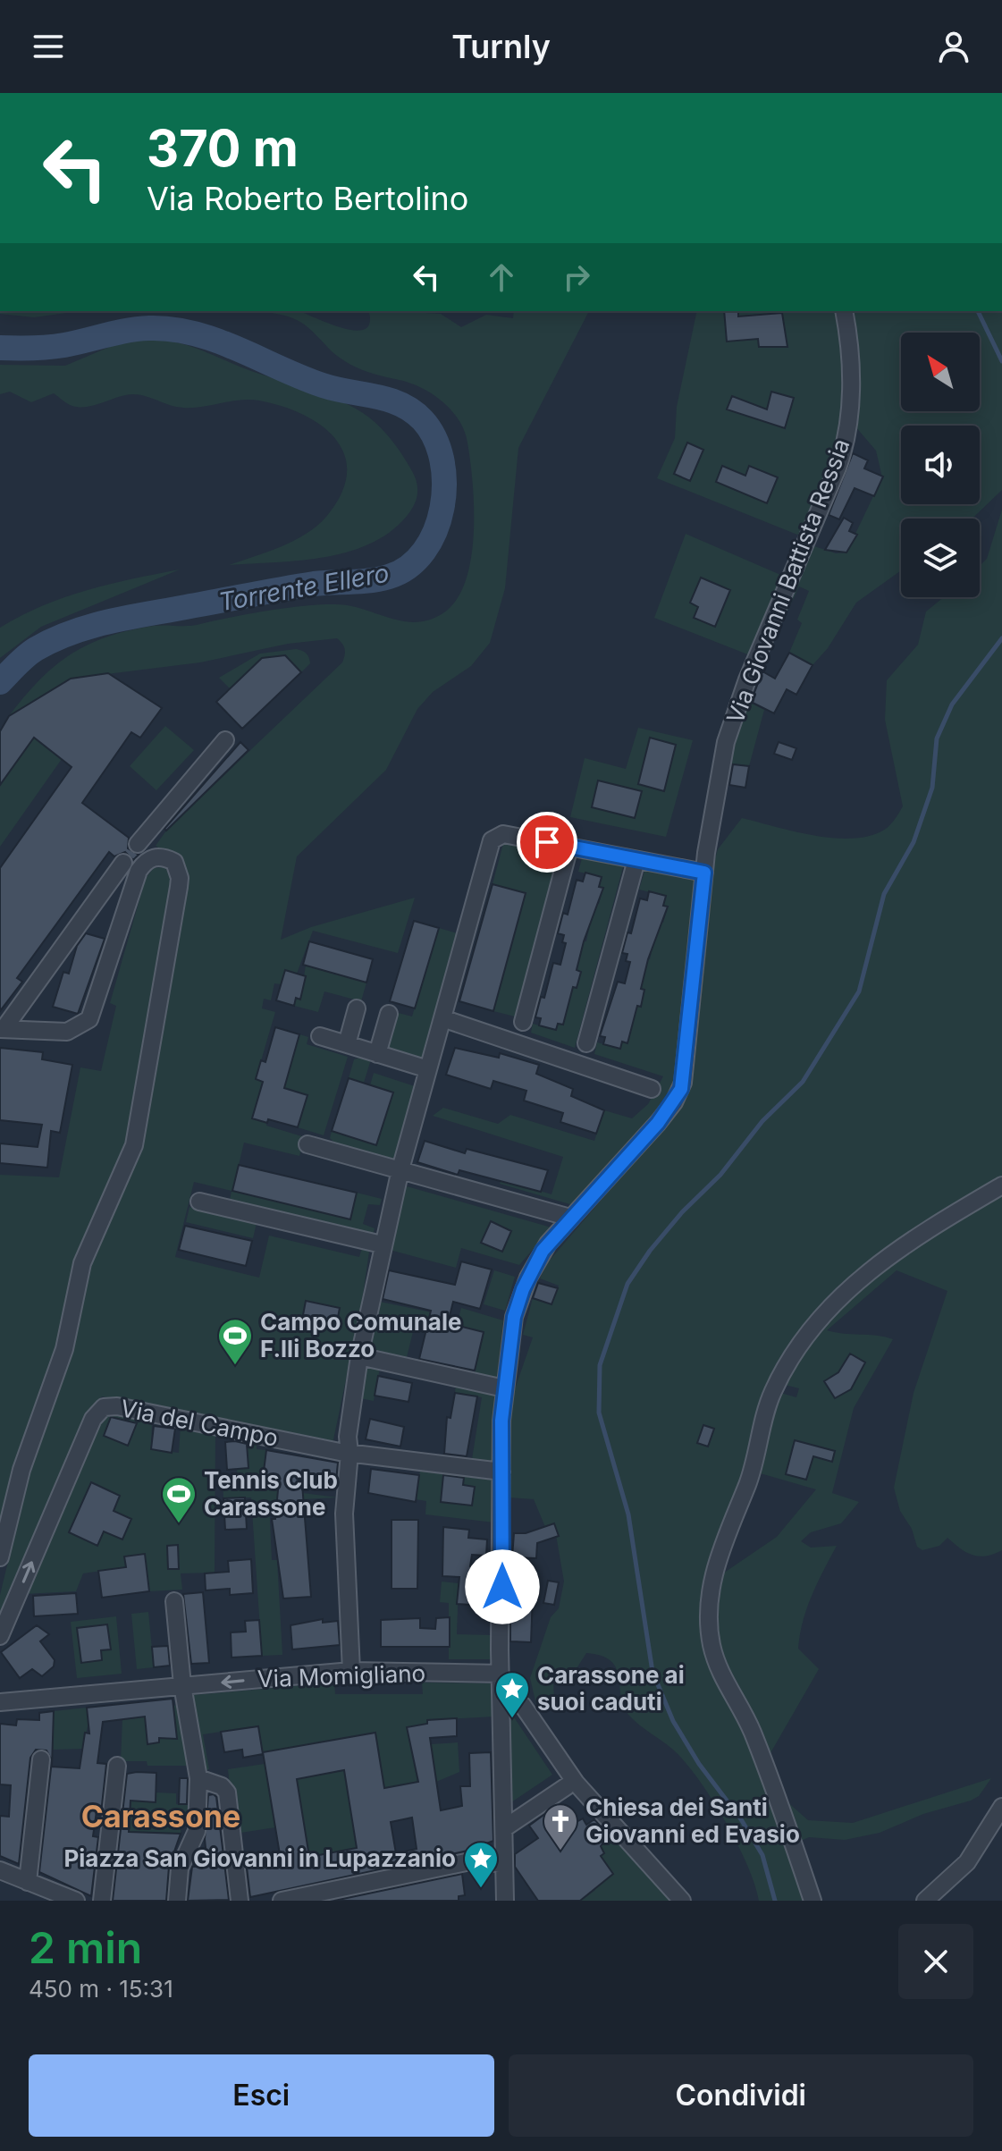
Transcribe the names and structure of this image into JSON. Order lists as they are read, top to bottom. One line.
{"streets":{"street":["Via Giovanni Battista Ressia","Via del Campo","Via Momigliano"]},"crossings":[["Via Giovanni Battista Ressia","Via del Campo"],["Via Giovanni Battista Ressia","Via Momigliano"]],"districts":["Carassone"],"water":["Torrente Ellero"],"places":{"sports":["Campo Comunale F.lli Bozzo","Tennis Club Carassone"],"place":["Carassone ai suoi caduti","Piazza San Giovanni in Lupazzanio"],"church":["Chiesa dei Santi Giovanni ed Evasio"]},"north":"top left","page":{"header":"Turnly","turn":["370 m","Via Roberto Bertolino"],"heading":["2 min","450 m · 15:31"],"buttons":["Esci","Condividi"]}}
